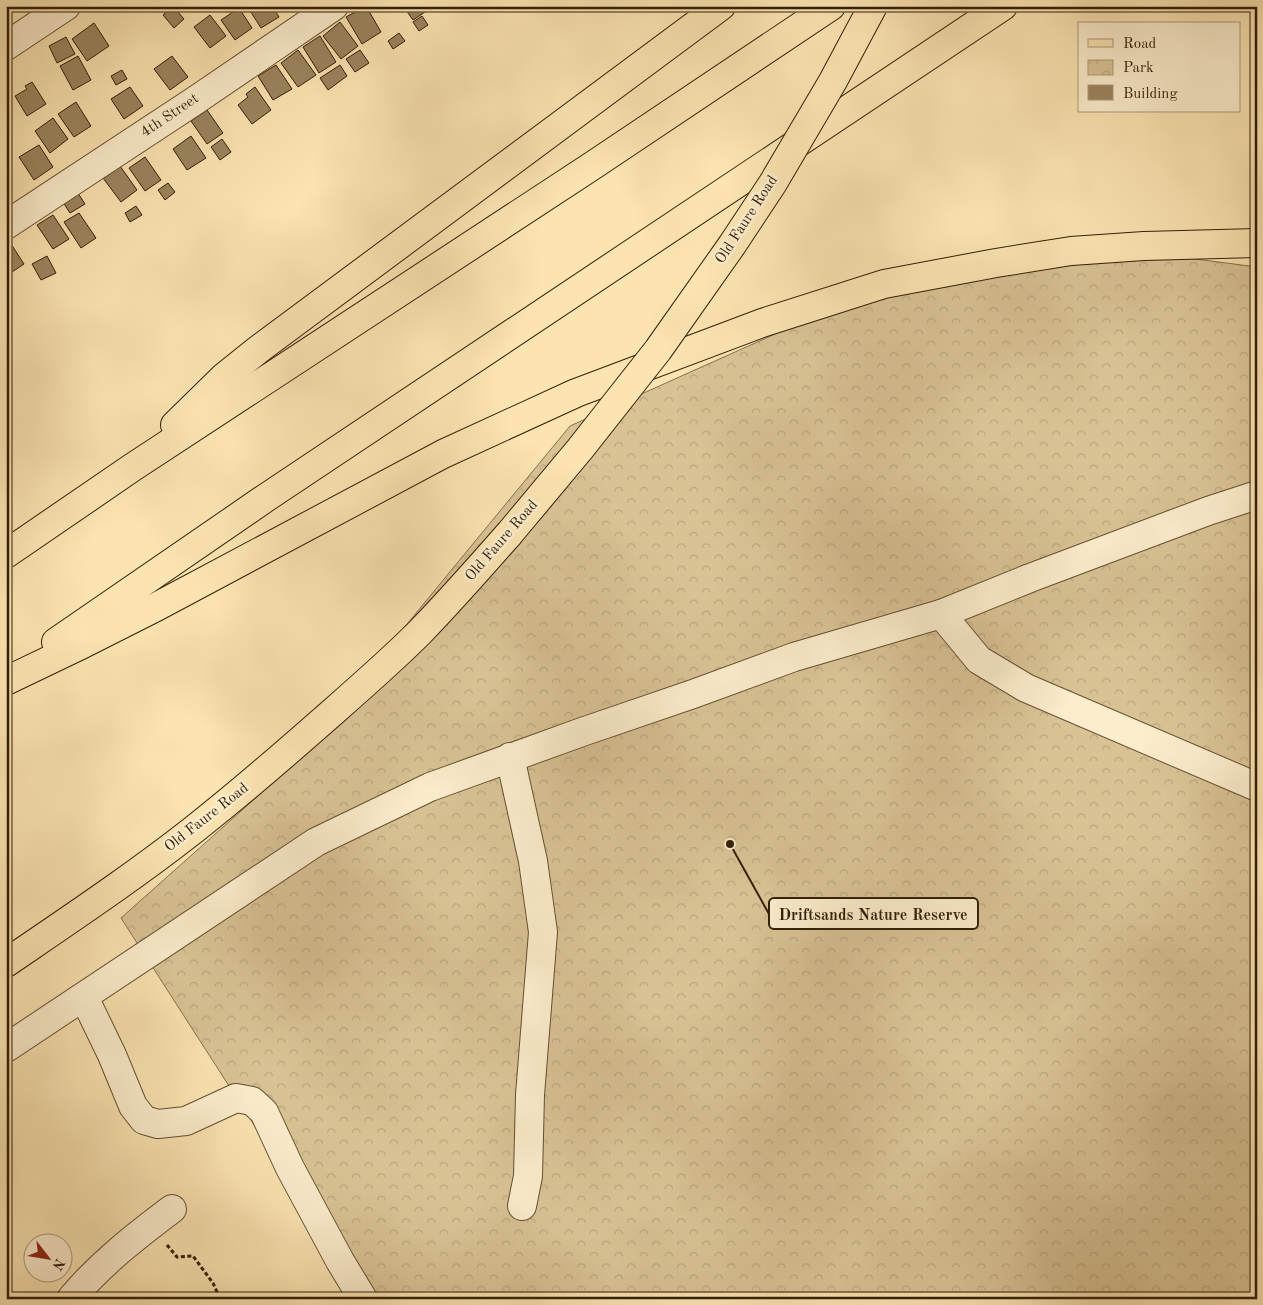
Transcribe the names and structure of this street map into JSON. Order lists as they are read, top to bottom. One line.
{"streets":{"main road":["Old Faure Road"],"street":["4th Street"]},"places":["Driftsands Nature Reserve"],"legend":["Road","Park","Building"],"north":"bottom right"}
